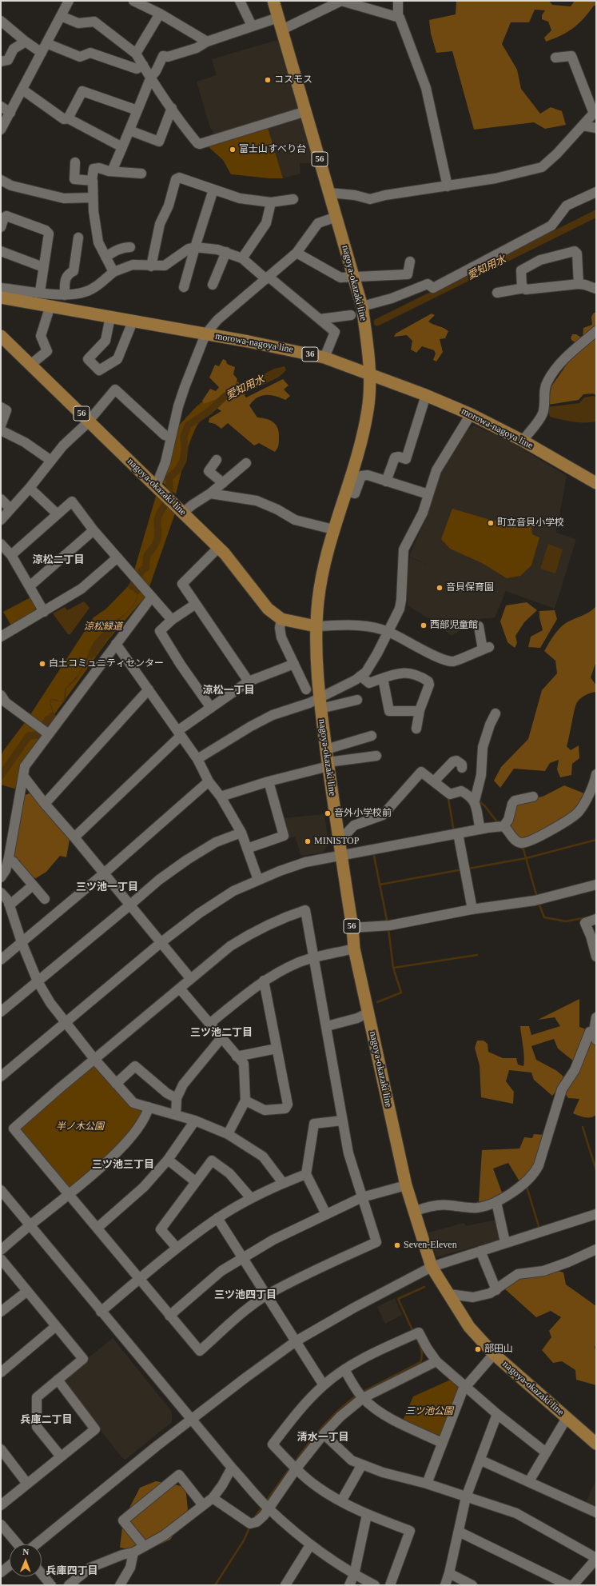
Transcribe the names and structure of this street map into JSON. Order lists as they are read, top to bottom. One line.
{"streets":{"main road":["56","nagoya-okazaki line","morowa-nagoya line","36"]},"crossings":[["nagoya-okazaki line","morowa-nagoya line"]],"districts":["涼松二丁目","涼松一丁目","三ツ池一丁目","三ツ池二丁目","三ツ池三丁目","三ツ池四丁目","兵庫二丁目","清水一丁目","兵庫四丁目"],"water":["愛知用水"],"parks":["涼松緑道","半ノ木公園","三ツ池公園"],"places":["コスモス","富士山すべり台","町立音貝小学校","音貝保育園","西部児童館","白土コミュニティセンター","音外小学校前","MINISTOP","Seven-Eleven","部田山"],"north":"top"}
